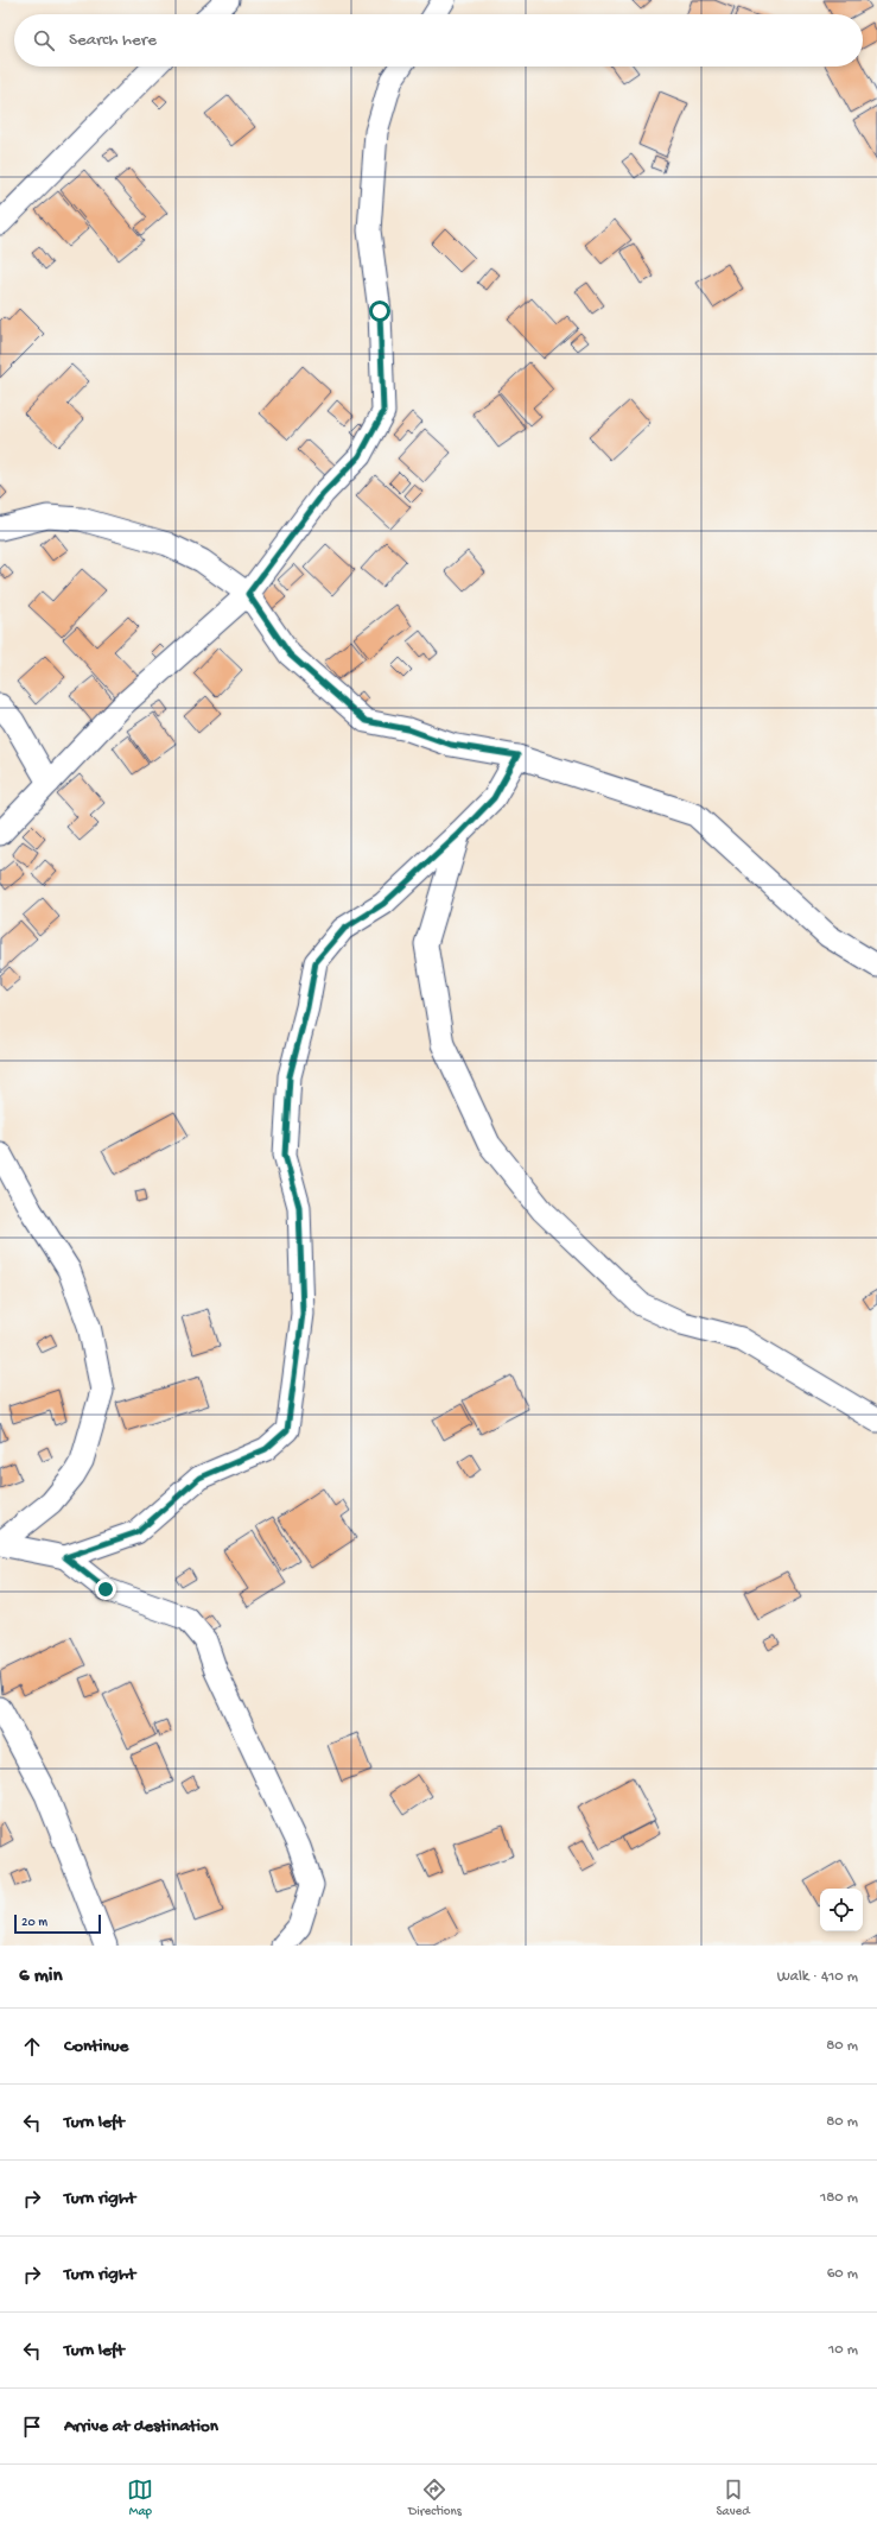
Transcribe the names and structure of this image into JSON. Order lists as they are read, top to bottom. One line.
{"scale_bar":"20 m","page":{"search":"Search here","scale":"20 m","heading":["6 min","Walk · 410 m"],"list":[["Continue","80 m"],["Turn left","80 m"],["Turn right","180 m"],["Turn right","60 m"],["Turn left","10 m"],"Arrive at destination"],"nav":["Map","Directions","Saved"]}}
